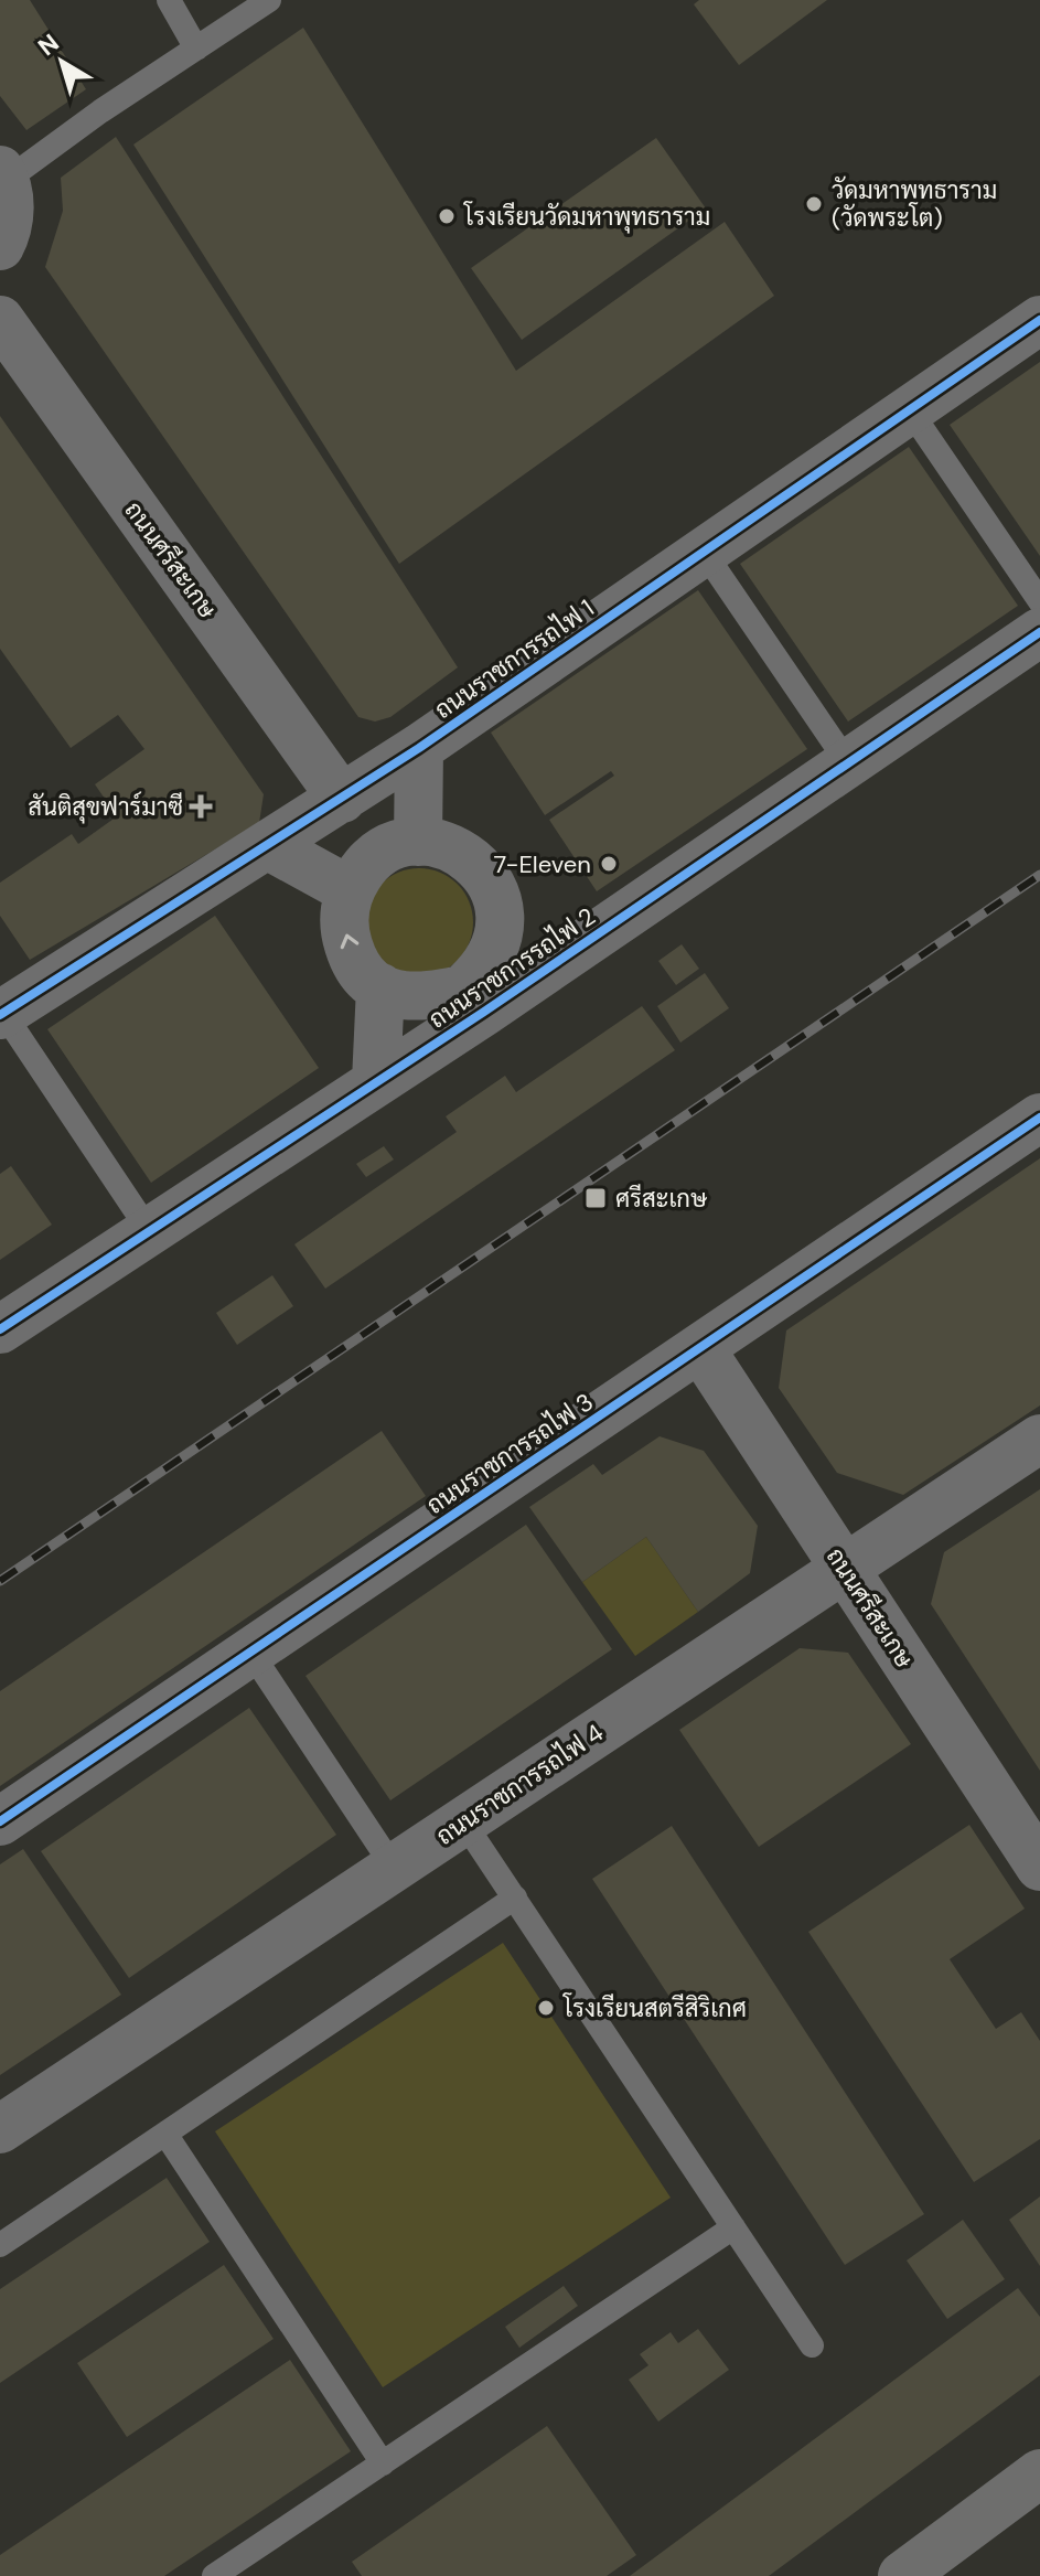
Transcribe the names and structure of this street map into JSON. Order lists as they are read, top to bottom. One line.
{"streets":{"street":["ถนนศรีสะเกษ","ถนนราชการรถไฟ 1","ถนนราชการรถไฟ 2","ถนนราชการรถไฟ 3","ถนนราชการรถไฟ 4"]},"crossings":[["ถนนศรีสะเกษ","ถนนราชการรถไฟ 1"],["ถนนศรีสะเกษ","ถนนราชการรถไฟ 3"],["ถนนศรีสะเกษ","ถนนราชการรถไฟ 4"]],"places":{"other":["วัดมหาพุทธาราม (วัดพระโต)","โรงเรียนวัดมหาพุทธาราม","7-Eleven","โรงเรียนสตรีสิริเกศ"],"health":["สันติสุขฟาร์มาซี"],"transit":["ศรีสะเกษ"]},"north":"top left"}
